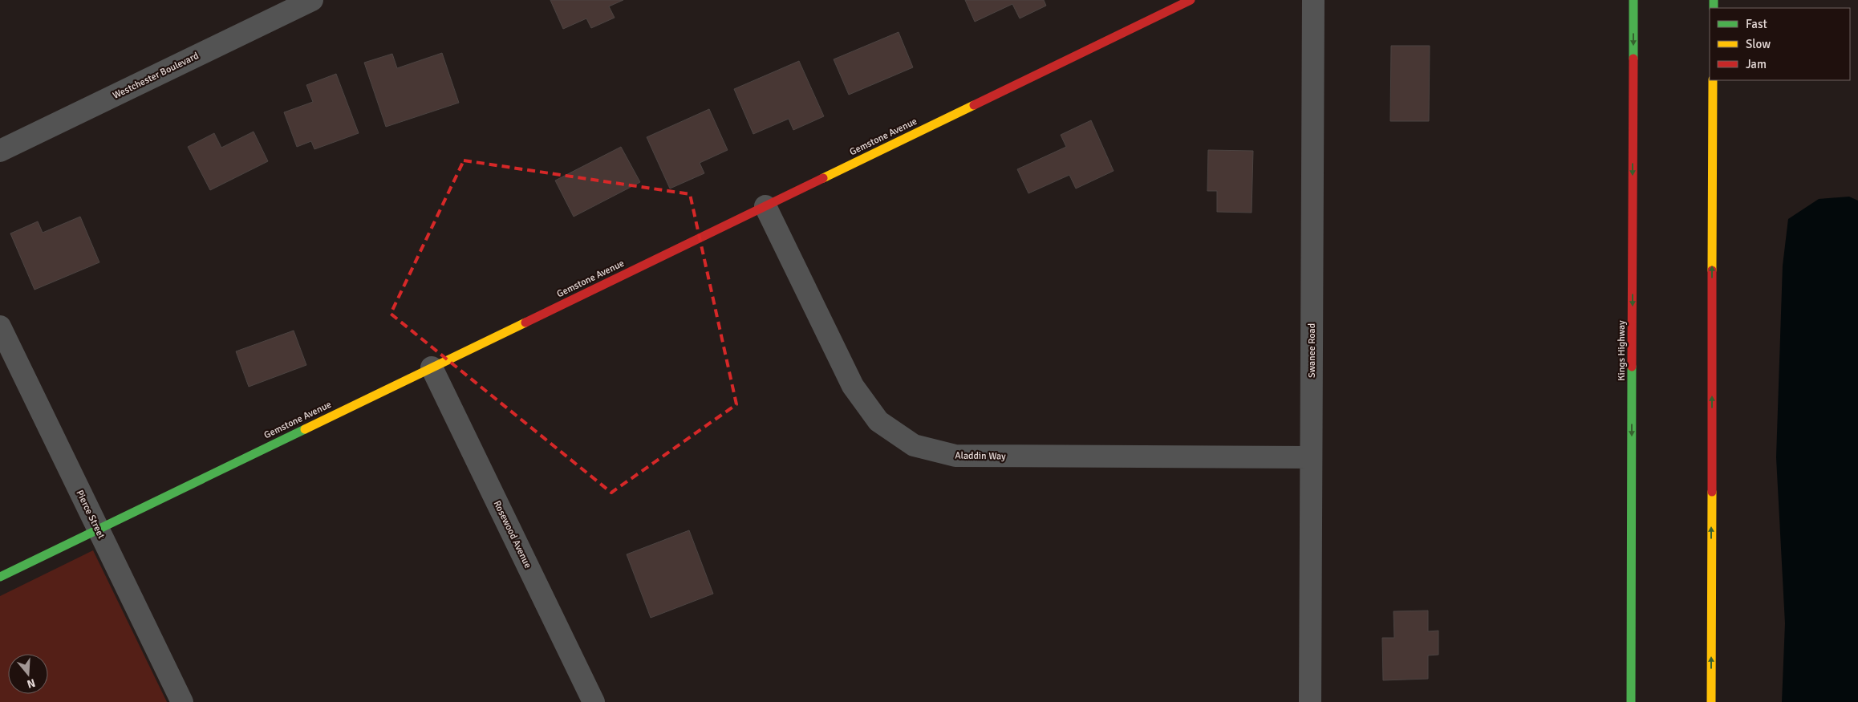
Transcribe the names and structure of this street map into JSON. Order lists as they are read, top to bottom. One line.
{"streets":{"main road":["Gemstone Avenue","Kings Highway"],"street":["Westchester Boulevard","Swanee Road","Aladdin Way","Pierce Street","Rosewood Avenue"]},"crossings":[["Gemstone Avenue","Aladdin Way"],["Gemstone Avenue","Pierce Street"],["Gemstone Avenue","Rosewood Avenue"],["Swanee Road","Aladdin Way"]],"legend":["Fast","Slow","Jam"],"north":"bottom"}
